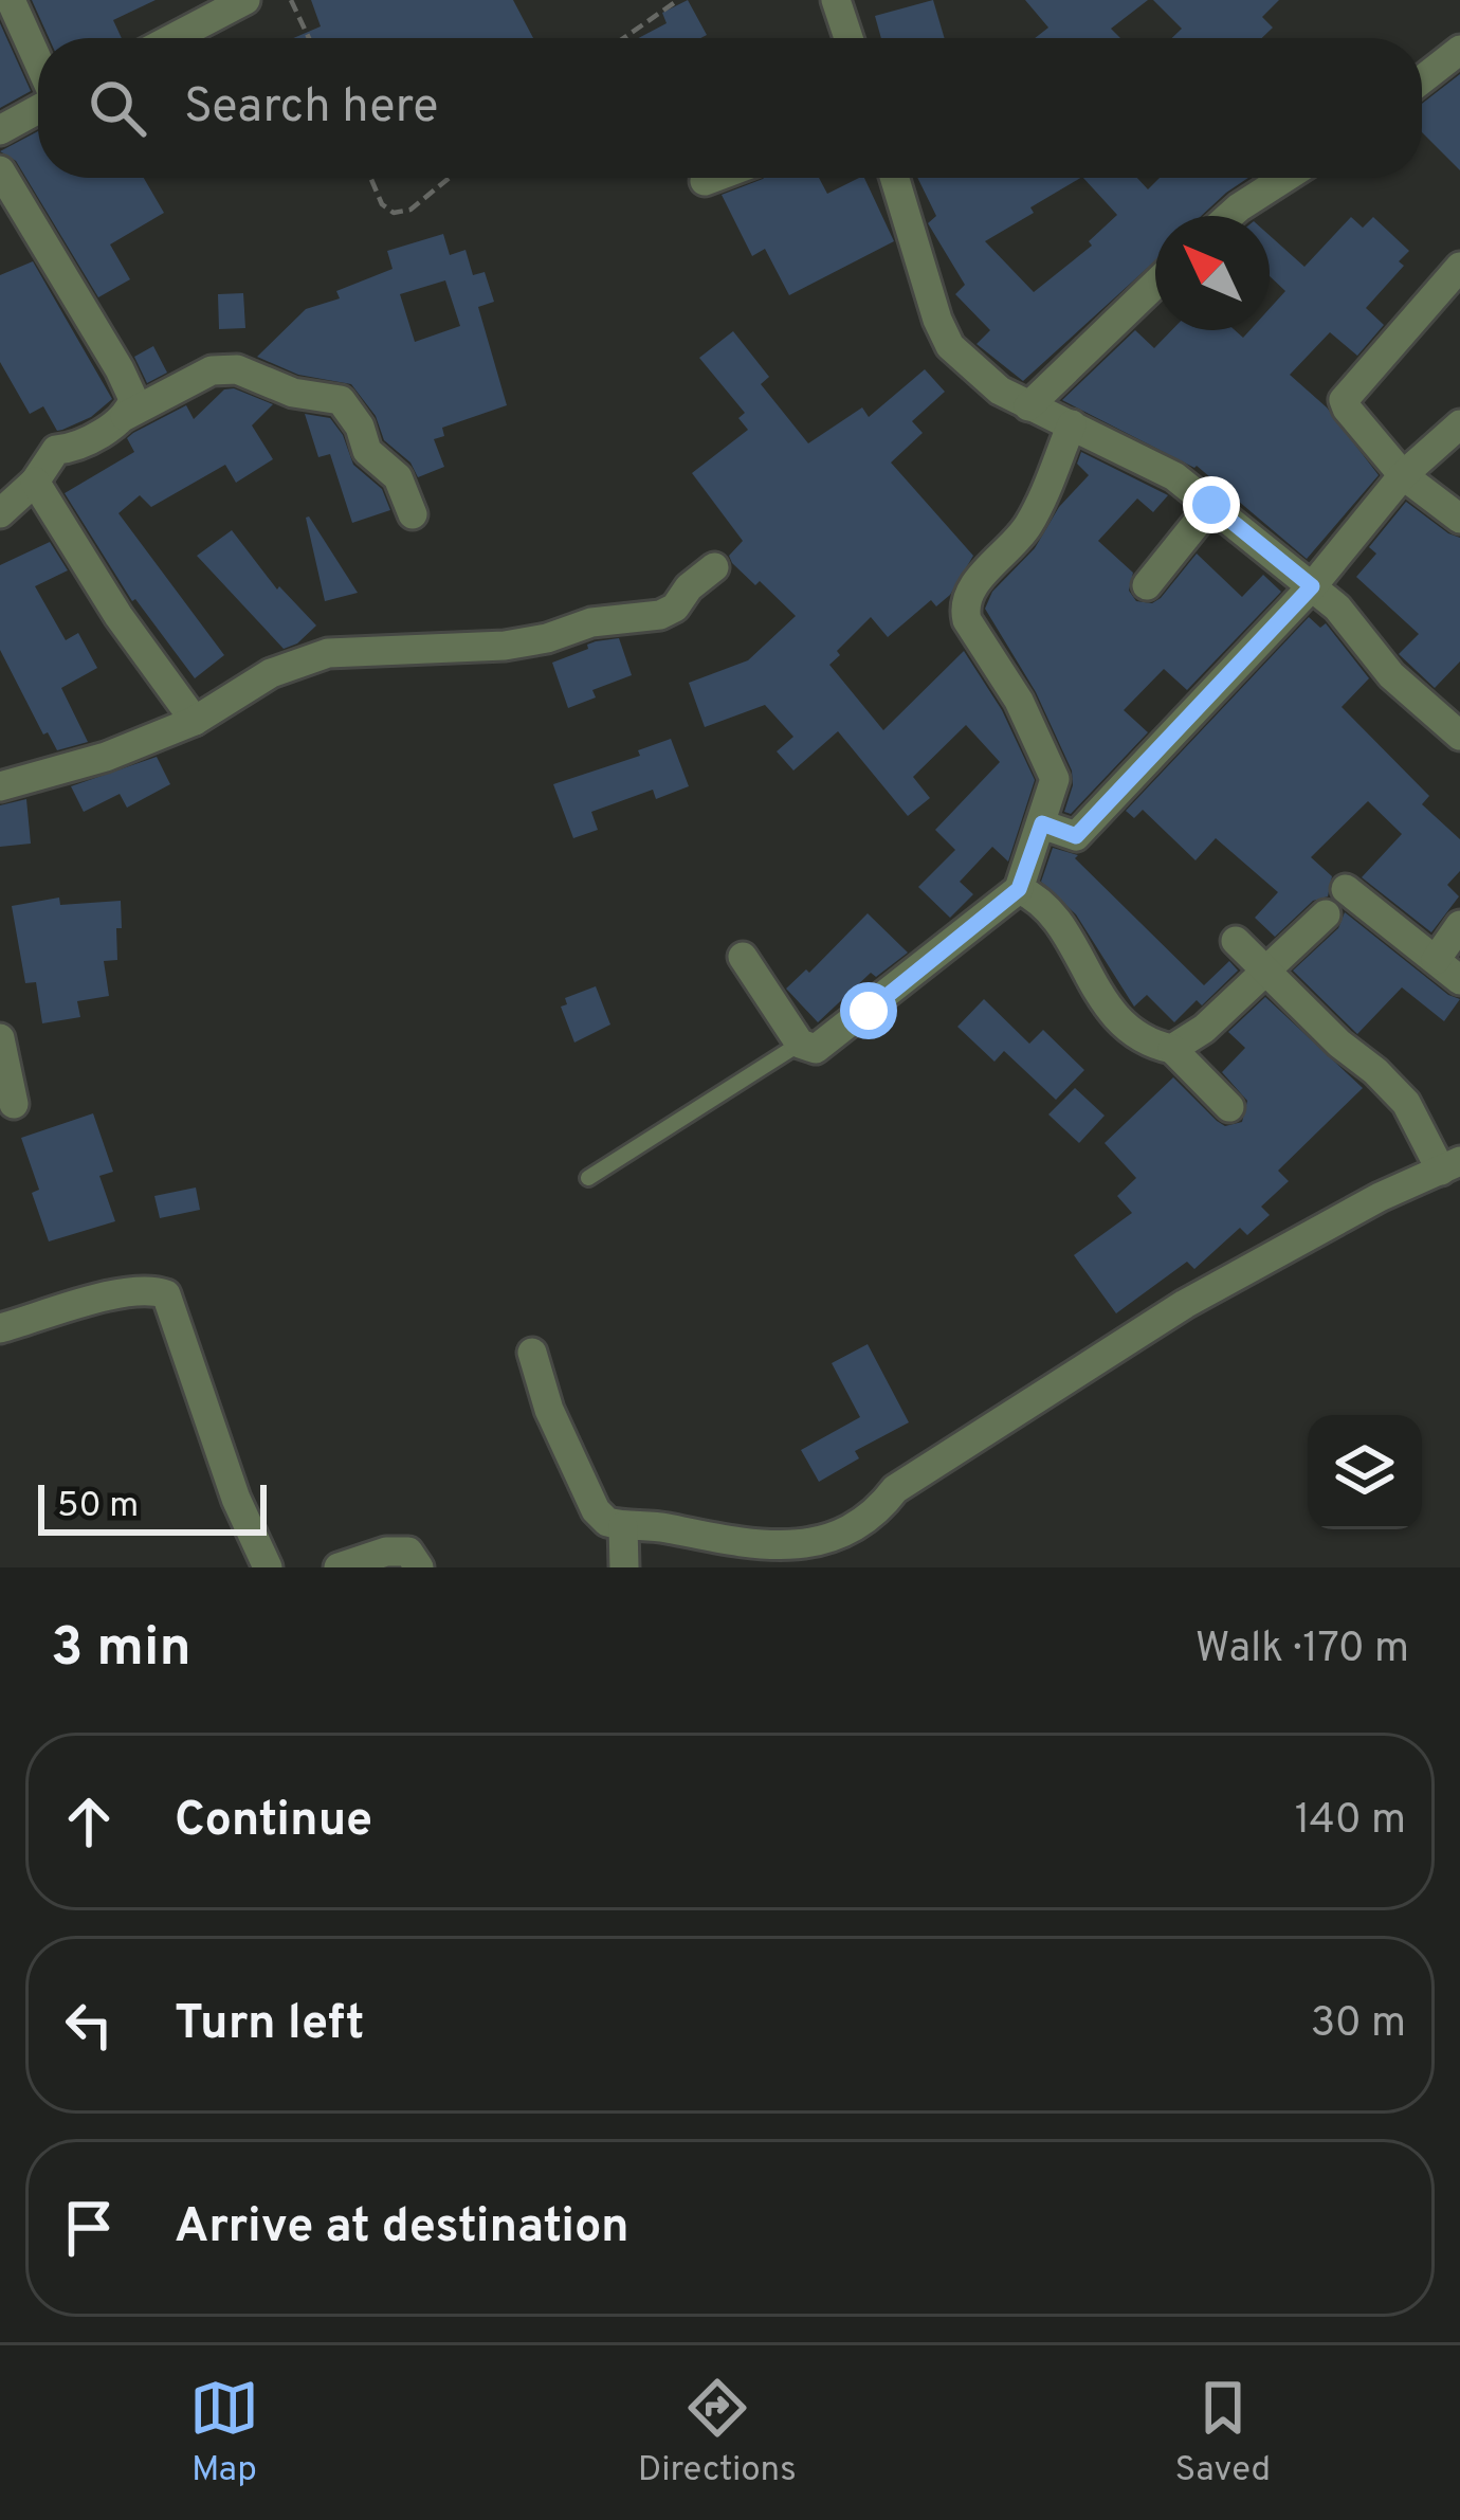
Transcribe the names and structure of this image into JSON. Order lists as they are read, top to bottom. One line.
{"scale_bar":"50 m","north":"top left","page":{"search":"Search here","scale":"50 m","heading":["3 min","Walk · 170 m"],"list":[["Continue","140 m"],["Turn left","30 m"],"Arrive at destination"],"nav":["Map","Directions","Saved"]}}
